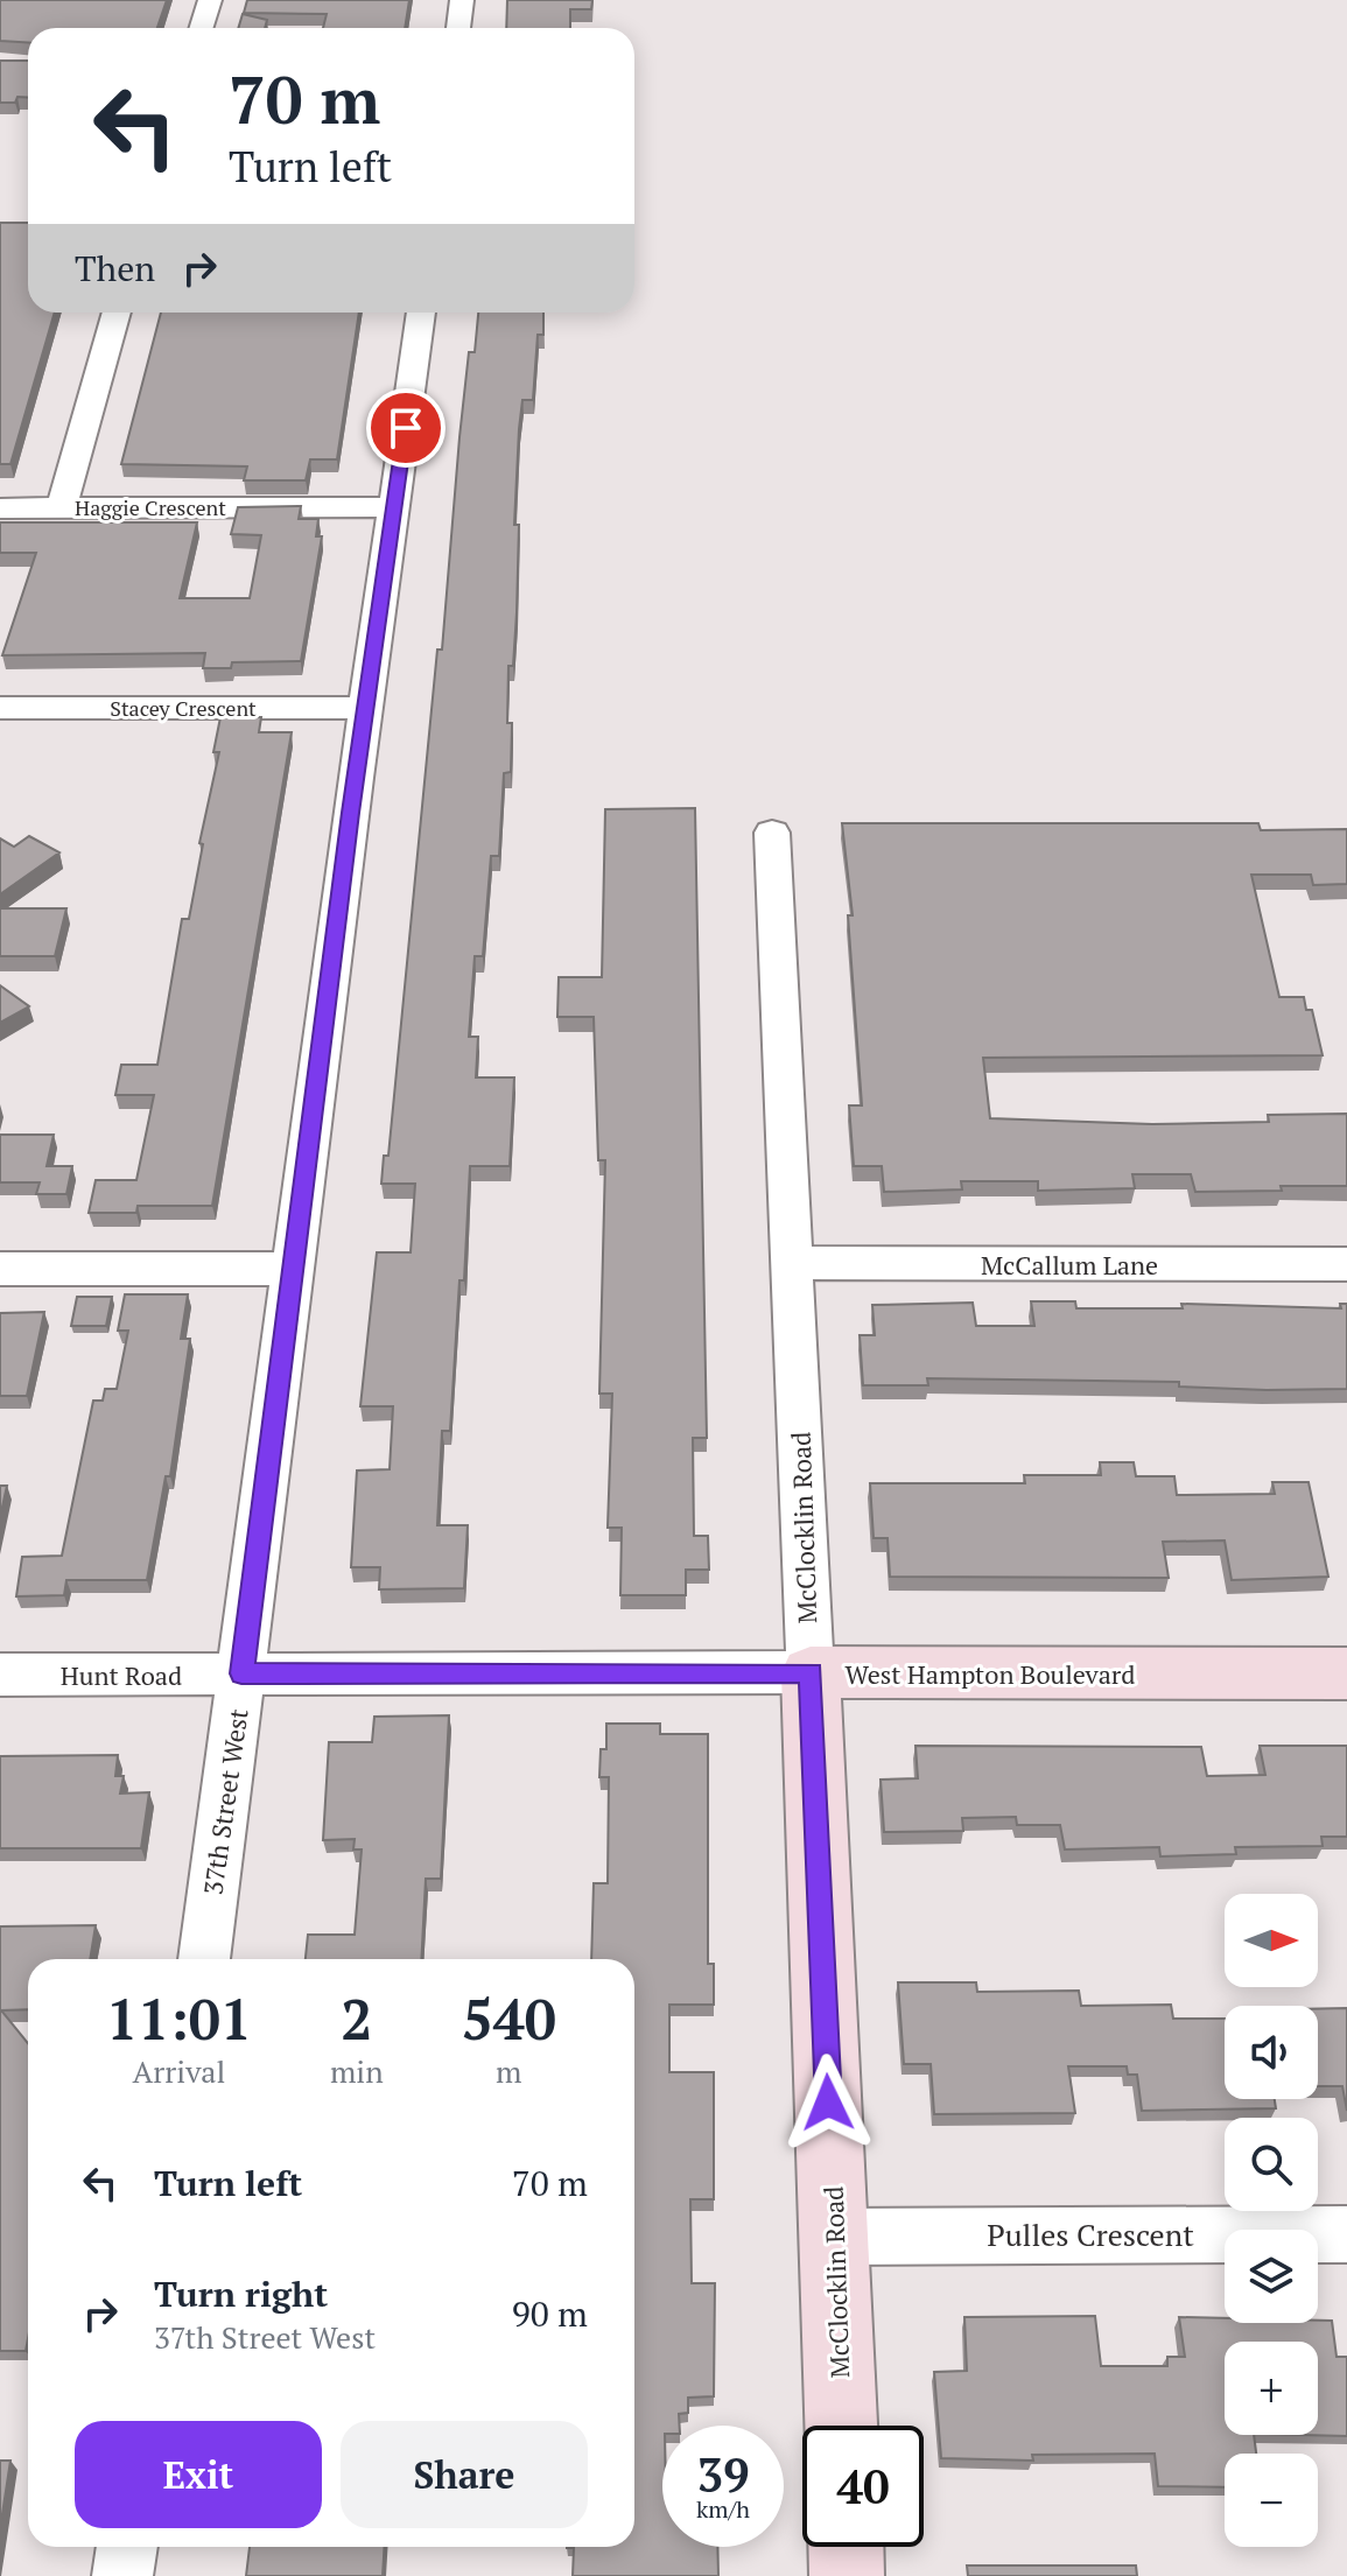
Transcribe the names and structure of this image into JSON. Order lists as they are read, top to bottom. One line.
{"streets":{"street":["Haggie Crescent","Stacey Crescent","McCallum Lane","McClocklin Road","West Hampton Boulevard","Hunt Road","37th Street West","Pulles Crescent"]},"crossings":[["Haggie Crescent","37th Street West"],["Stacey Crescent","37th Street West"],["McCallum Lane","McClocklin Road"],["McClocklin Road","West Hampton Boulevard"],["McClocklin Road","Pulles Crescent"],["West Hampton Boulevard","Hunt Road"],["West Hampton Boulevard","37th Street West"],["Hunt Road","37th Street West"]],"north":"right","page":{"turn":["70 m","Turn left"],"then":"Then","map_buttons":["+","−"],"eta":["11:01","Arrival","2","min","540","m"],"list":[{"name":"Turn left","value":"70 m"},{"name":"Turn right","note":"37th Street West","value":"90 m"}],"buttons":["Exit","Share"],"speed":"39 km/h","limit":"40"}}
